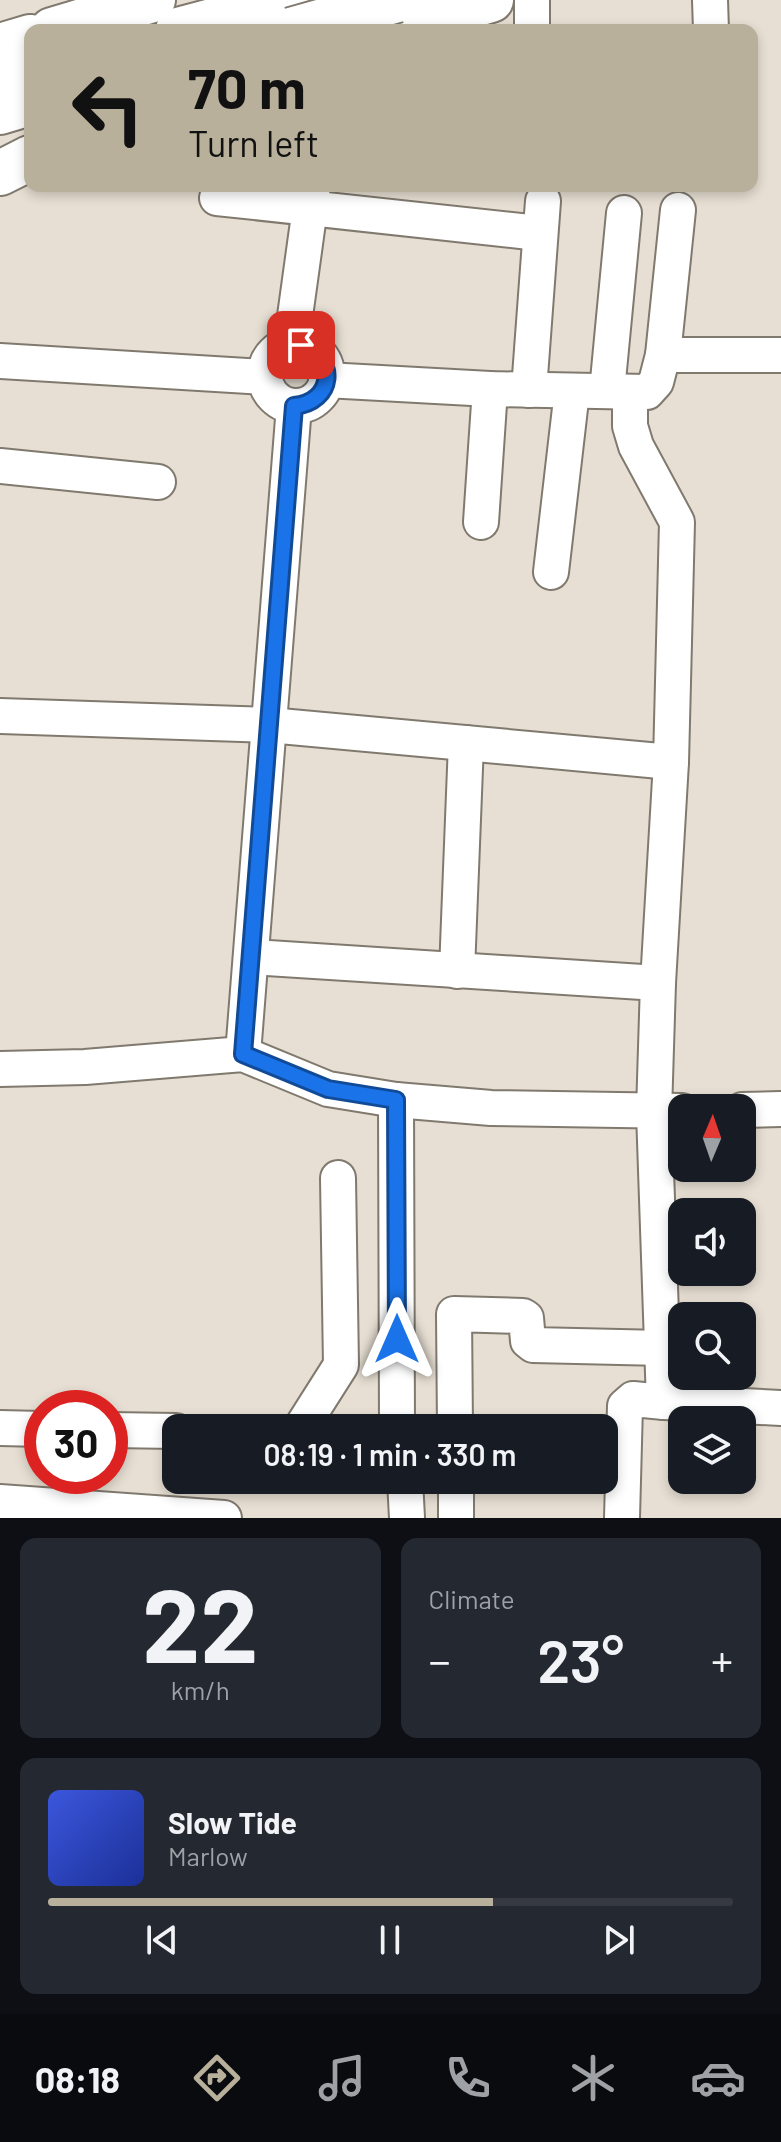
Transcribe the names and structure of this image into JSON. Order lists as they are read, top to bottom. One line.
{"north":"top","page":{"turn":["70 m","Turn left"],"limit":"30","trip":"08:19 · 1 min · 330 m","tile":[["22","km/h"],"Climate"],"heat":["−","23°","+"],"song":["Slow Tide","Marlow"],"tabs":"08:18"}}
